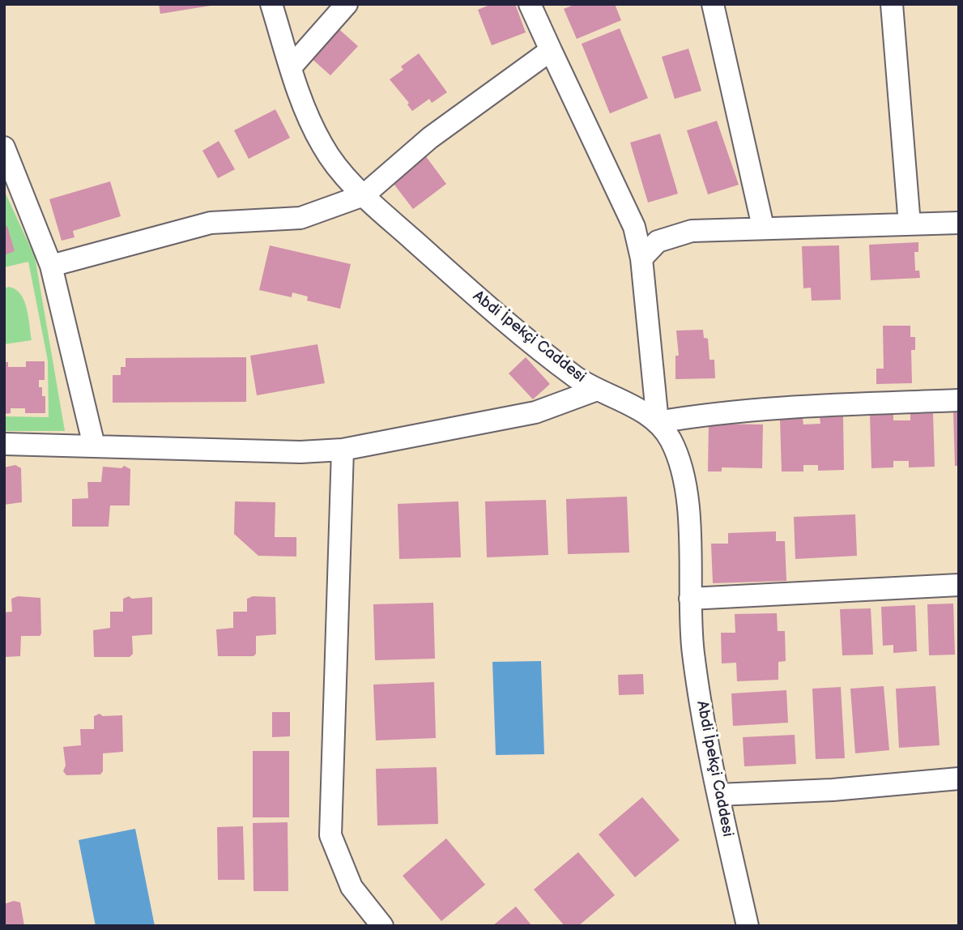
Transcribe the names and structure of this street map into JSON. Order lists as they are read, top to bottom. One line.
{"streets":{"street":["Abdi İpekçi Caddesi"]}}
